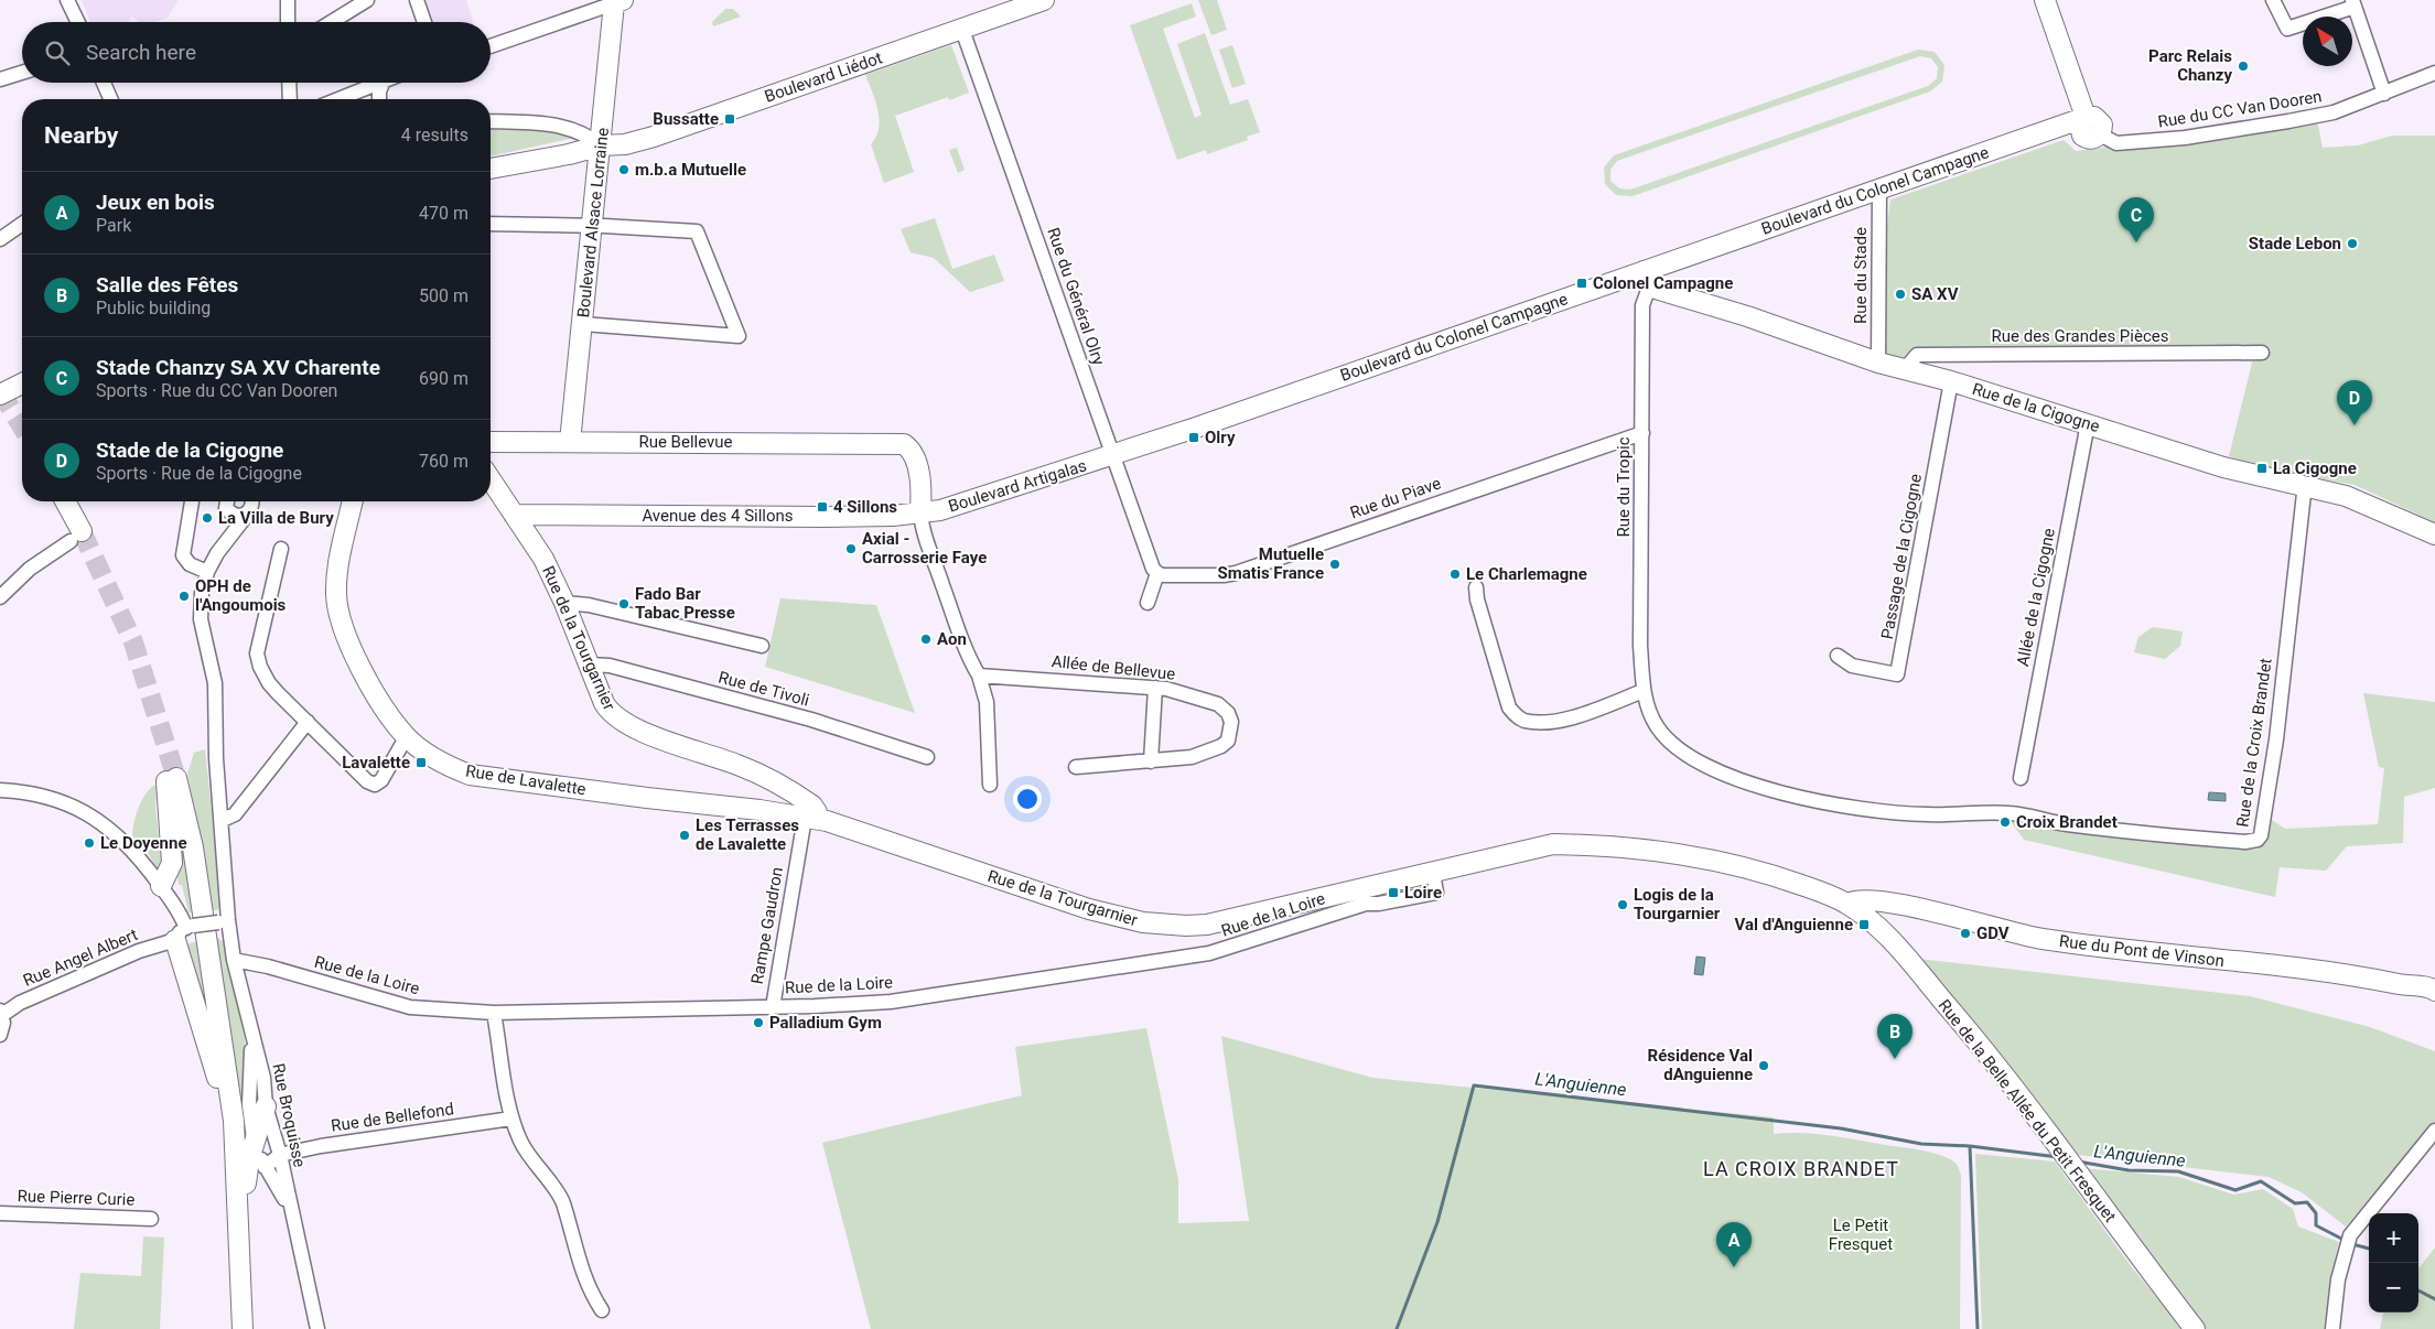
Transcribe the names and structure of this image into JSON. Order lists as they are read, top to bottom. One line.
{"streets":{"street":["Boulevard Liédot","Rue du CC Van Dooren","Boulevard du Colonel Campagne","Boulevard Alsace Lorraine","Rue du Stade","Rue du Général Olry","Rue des Grandes Pièces","Rue de la Cigogne","Rue Bellevue","Boulevard Artigalas","Rue du Tropic","Rue du Piave","Avenue des 4 Sillons","Passage de la Cigogne","Allée de la Cigogne","Rue de la Tourgarnier","Allée de Bellevue","Rue de Tivoli","Rue de la Croix Brandet","Rue de Lavalette","Rue de la Loire","Rampe Gaudron","Rue du Pont de Vinson","Rue Angel Albert","Rue de la Belle Allée du Petit Fresquet","Rue Broquisse","Rue de Bellefond","Rue Pierre Curie"]},"crossings":[["Boulevard Liédot","Boulevard Alsace Lorraine"],["Boulevard Liédot","Rue du Général Olry"],["Boulevard du Colonel Campagne","Rue du Stade"],["Boulevard du Colonel Campagne","Rue du Général Olry"],["Boulevard du Colonel Campagne","Rue de la Cigogne"],["Boulevard du Colonel Campagne","Boulevard Artigalas"],["Boulevard du Colonel Campagne","Rue du Tropic"],["Boulevard Alsace Lorraine","Rue Bellevue"],["Rue du Stade","Rue de la Cigogne"],["Rue du Général Olry","Boulevard Artigalas"],["Rue du Général Olry","Rue du Piave"],["Rue des Grandes Pièces","Rue de la Cigogne"],["Rue de la Cigogne","Rue du Tropic"],["Rue de la Cigogne","Passage de la Cigogne"],["Rue de la Cigogne","Allée de la Cigogne"],["Rue de la Cigogne","Rue de la Croix Brandet"],["Boulevard Artigalas","Avenue des 4 Sillons"],["Rue du Tropic","Rue du Piave"],["Rue du Tropic","Rue de la Croix Brandet"],["Avenue des 4 Sillons","Rue de la Tourgarnier"],["Rue de la Tourgarnier","Rue de Tivoli"],["Rue de la Tourgarnier","Rue de Lavalette"],["Rue de la Tourgarnier","Rue de la Loire"],["Rue de la Tourgarnier","Rampe Gaudron"],["Rue de la Tourgarnier","Rue du Pont de Vinson"],["Rue de la Tourgarnier","Rue de la Belle Allée du Petit Fresquet"],["Rue de Lavalette","Rampe Gaudron"],["Rue de la Loire","Rampe Gaudron"],["Rue de la Loire","Rue Broquisse"],["Rue du Pont de Vinson","Rue de la Belle Allée du Petit Fresquet"],["Rue Angel Albert","Rue Broquisse"],["Rue Broquisse","Rue de Bellefond"]],"districts":["LA CROIX BRANDET"],"water":["L'Anguienne"],"parks":["Le Petit Fresquet"],"places":{"other":["Parc Relais Chanzy","m.b.a Mutuelle","Stade Lebon","SA XV","La Villa de Bury","Axial - Carrosserie Faye","Mutuelle Smatis France","Le Charlemagne","OPH de l'Angoumois","Fado Bar Tabac Presse","Aon","Croix Brandet","Les Terrasses de Lavalette","Le Doyenne","Logis de la Tourgarnier","GDV","Palladium Gym","Résidence Val dAnguienne"],"transit":["Bussatte","Colonel Campagne","Olry","La Cigogne","4 Sillons","Lavalette","Loire","Val d'Anguienne"]},"north":"top left","page":{"search":"Search here","heading":["Nearby","4 results"],"list":[{"mark":"A","name":"Jeux en bois","note":"Park","value":"470 m"},{"mark":"B","name":"Salle des Fêtes","note":"Public building","value":"500 m"},{"mark":"C","name":"Stade Chanzy SA XV Charente","note":"Sports · Rue du CC Van Dooren","value":"690 m"},{"mark":"D","name":"Stade de la Cigogne","note":"Sports · Rue de la Cigogne","value":"760 m"}],"pins":["C","D","B","A"],"map_buttons":["+","−"]}}
